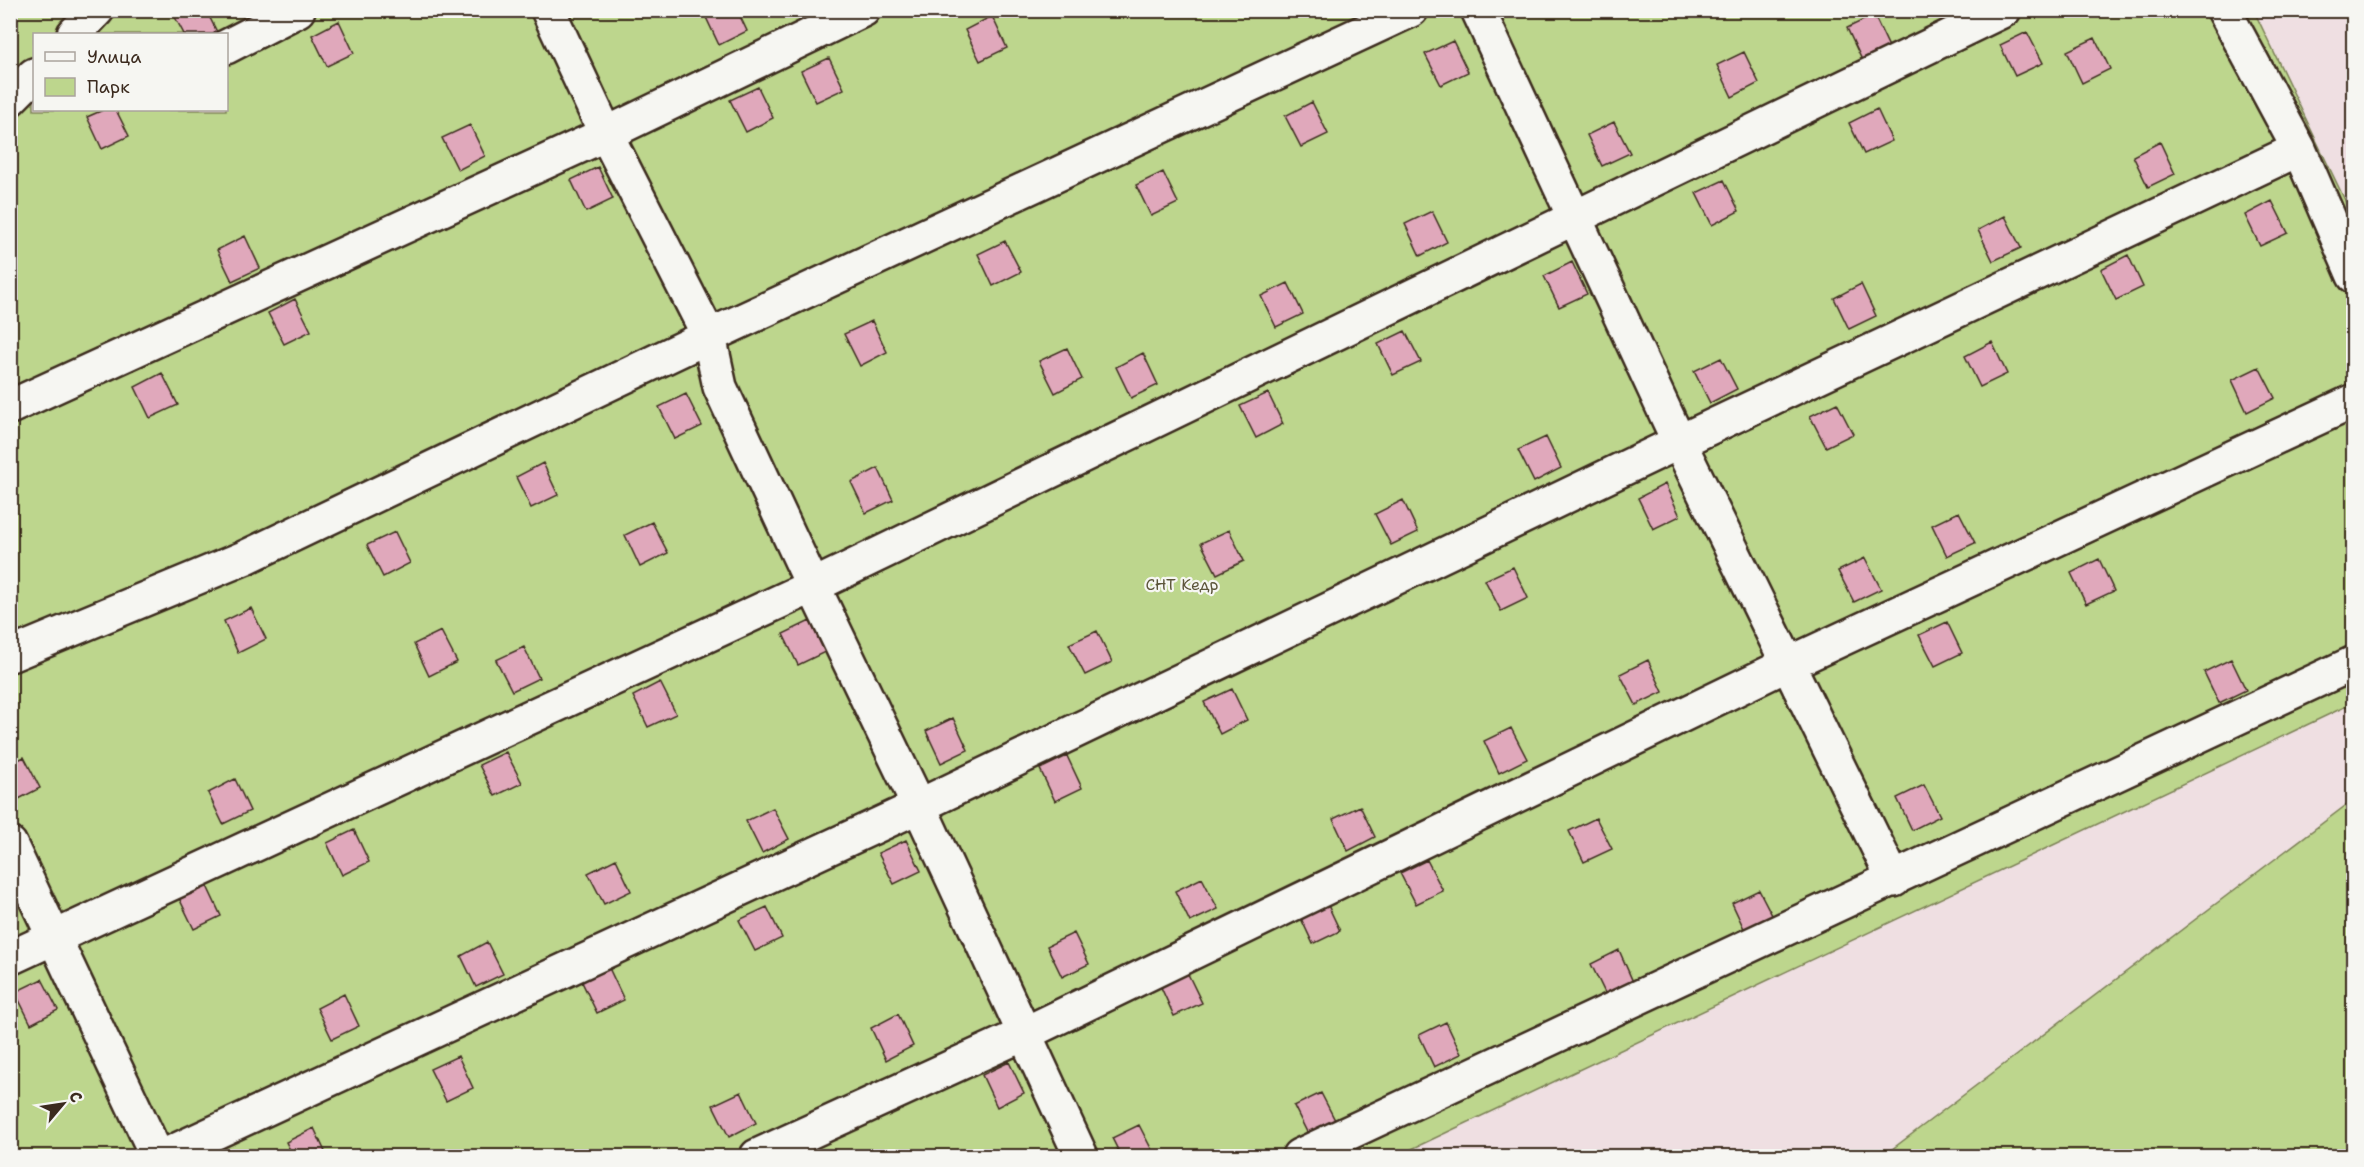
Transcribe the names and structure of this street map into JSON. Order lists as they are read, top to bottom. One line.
{"parks":["СНТ Кедр"],"legend":["Улица","Парк"],"north":"top right"}
